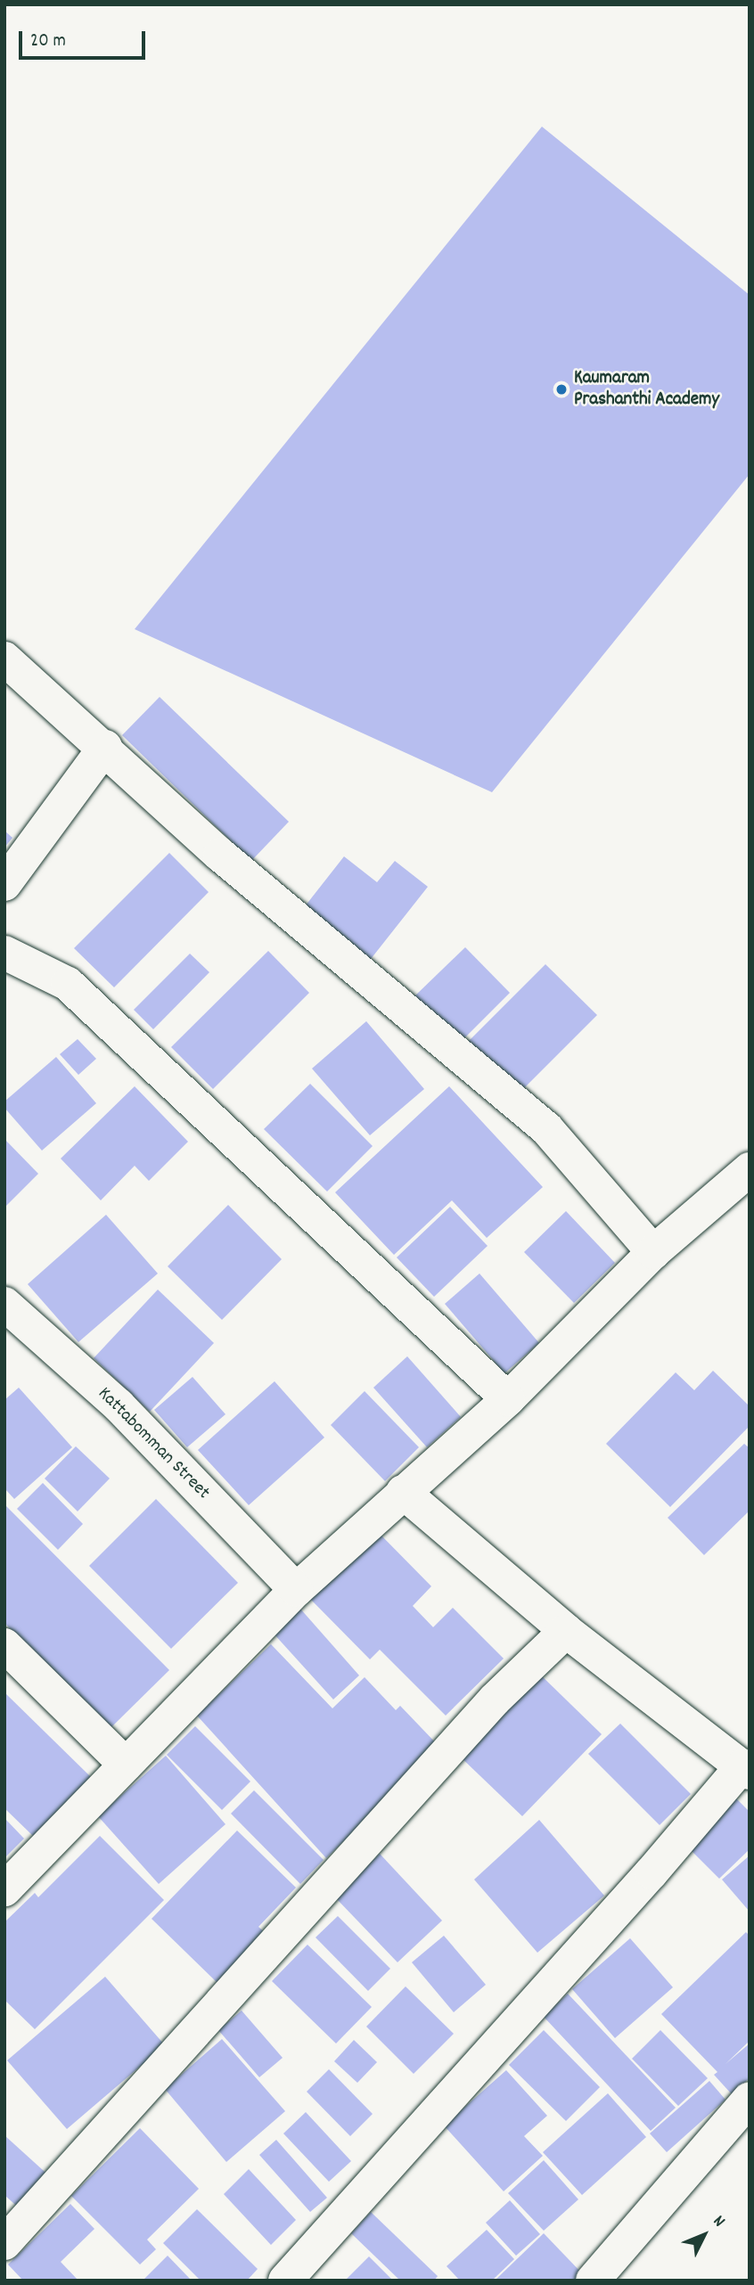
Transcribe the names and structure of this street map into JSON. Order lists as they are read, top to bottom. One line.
{"streets":{"street":["Kattabomman Street"]},"places":["Kaumaram Prashanthi Academy"],"scale_bar":"20 m","north":"top right"}
